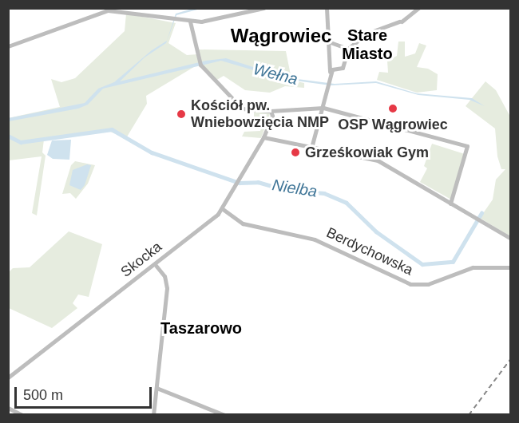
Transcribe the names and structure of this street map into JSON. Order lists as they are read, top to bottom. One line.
{"streets":{"street":["Berdychowska","Skocka"]},"crossings":[["Berdychowska","Skocka"]],"districts":["Stare Miasto","Wągrowiec","Taszarowo"],"water":["Wełna","Nielba"],"places":["OSP Wągrowiec","Kościół pw. Wniebowzięcia NMP","Grześkowiak Gym"],"scale_bar":"500 m"}
